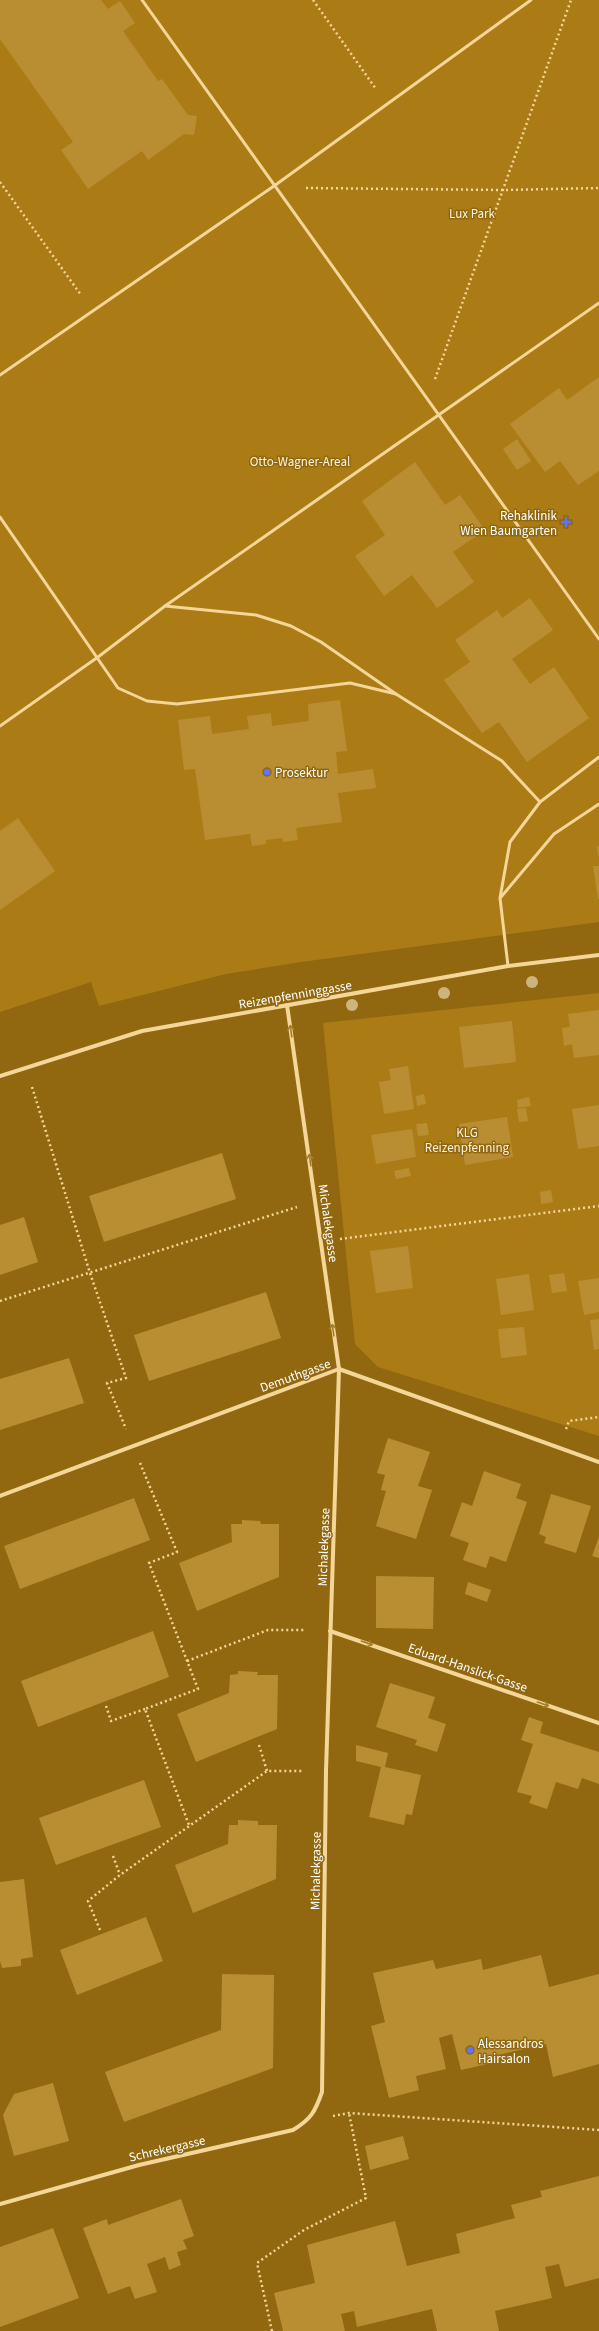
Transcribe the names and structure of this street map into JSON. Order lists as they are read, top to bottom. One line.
{"streets":{"street":["Reizenpfenninggasse","Michalekgasse","Demuthgasse","Eduard-Hanslick-Gasse","Schrekergasse"]},"crossings":[["Reizenpfenninggasse","Michalekgasse"],["Michalekgasse","Demuthgasse"],["Michalekgasse","Eduard-Hanslick-Gasse"],["Michalekgasse","Schrekergasse"]],"one_way":["Eduard-Hanslick-Gasse"],"parks":["Lux Park","Otto-Wagner-Areal","KLG Reizenpfenning"],"places":{"health":["Rehaklinik Wien Baumgarten"],"other":["Prosektur","Alessandros Hairsalon"]}}
